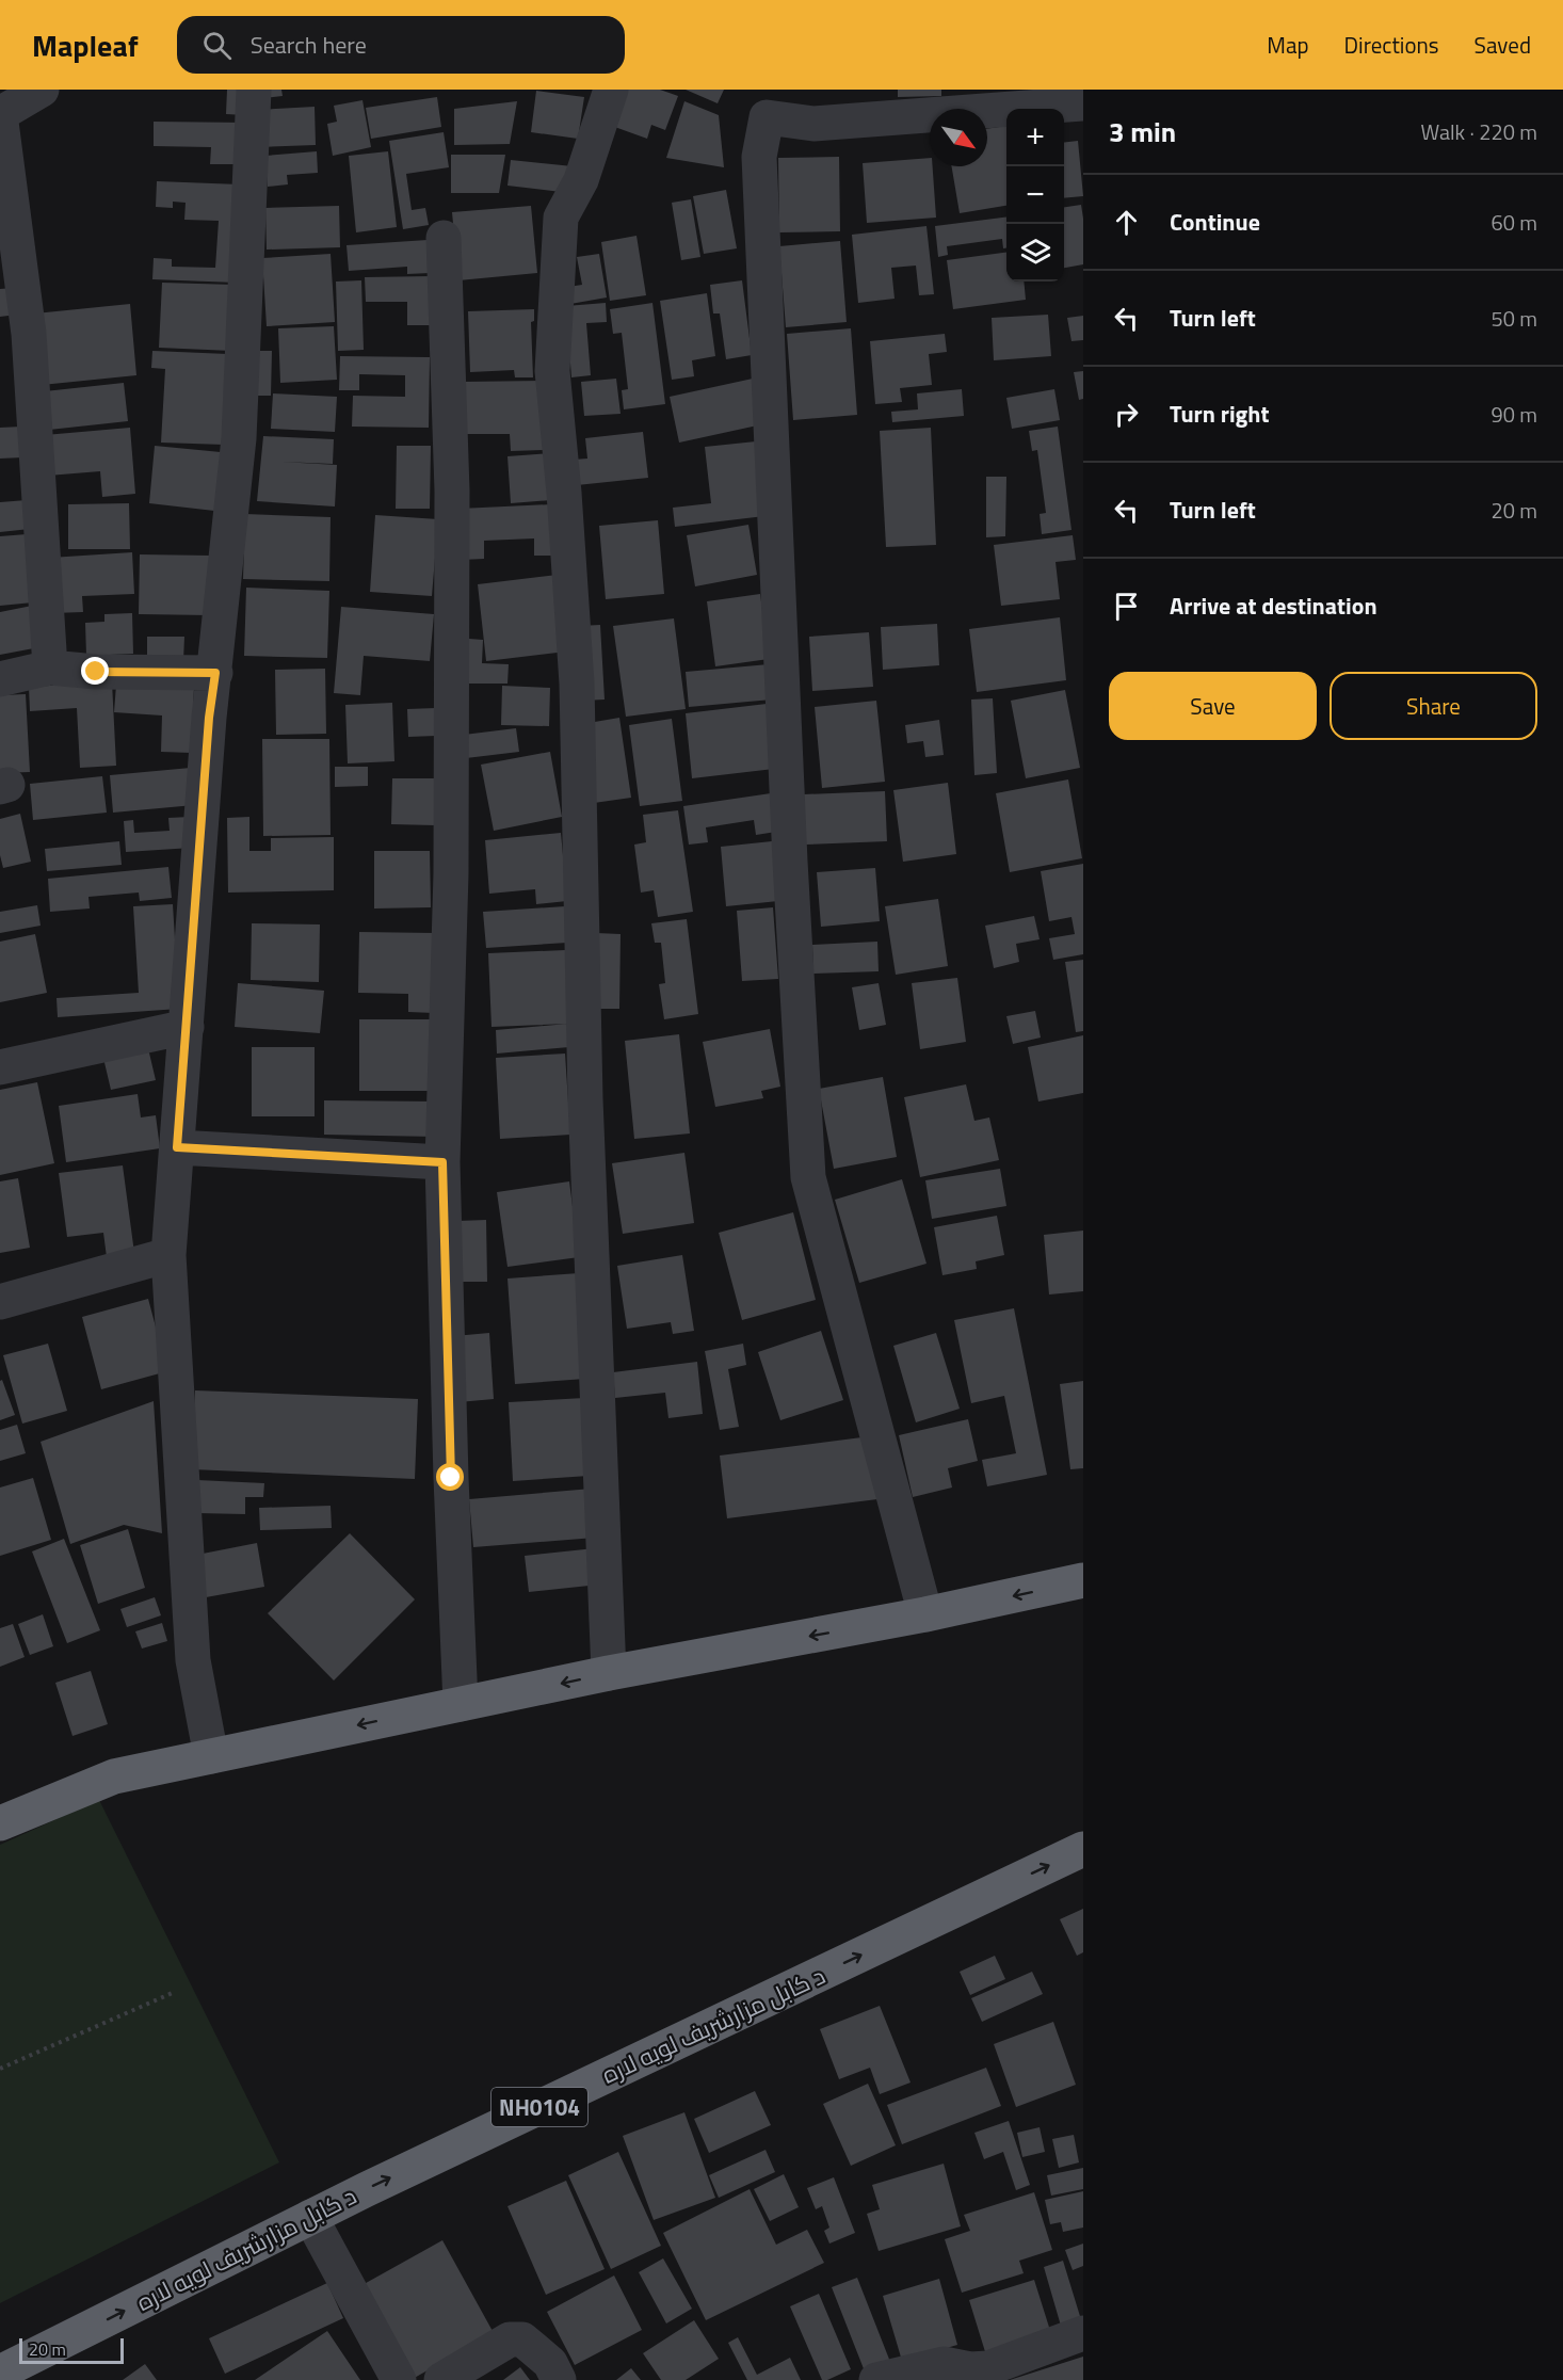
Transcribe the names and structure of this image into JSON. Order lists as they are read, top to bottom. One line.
{"streets":{"highway":["د کابل مزارشریف لویه لاره","NH0104"]},"one_way":["د کابل مزارشریف لویه لاره"],"scale_bar":"20 m","north":"bottom right","page":{"header":"Mapleaf","search":"Search here","nav":["Map","Directions","Saved"],"heading":["3 min","Walk · 220 m"],"map_buttons":["+","−"],"list":[["Continue","60 m"],["Turn left","50 m"],["Turn right","90 m"],["Turn left","20 m"],"Arrive at destination"],"buttons":["Save","Share"],"scale":"20 m"}}
